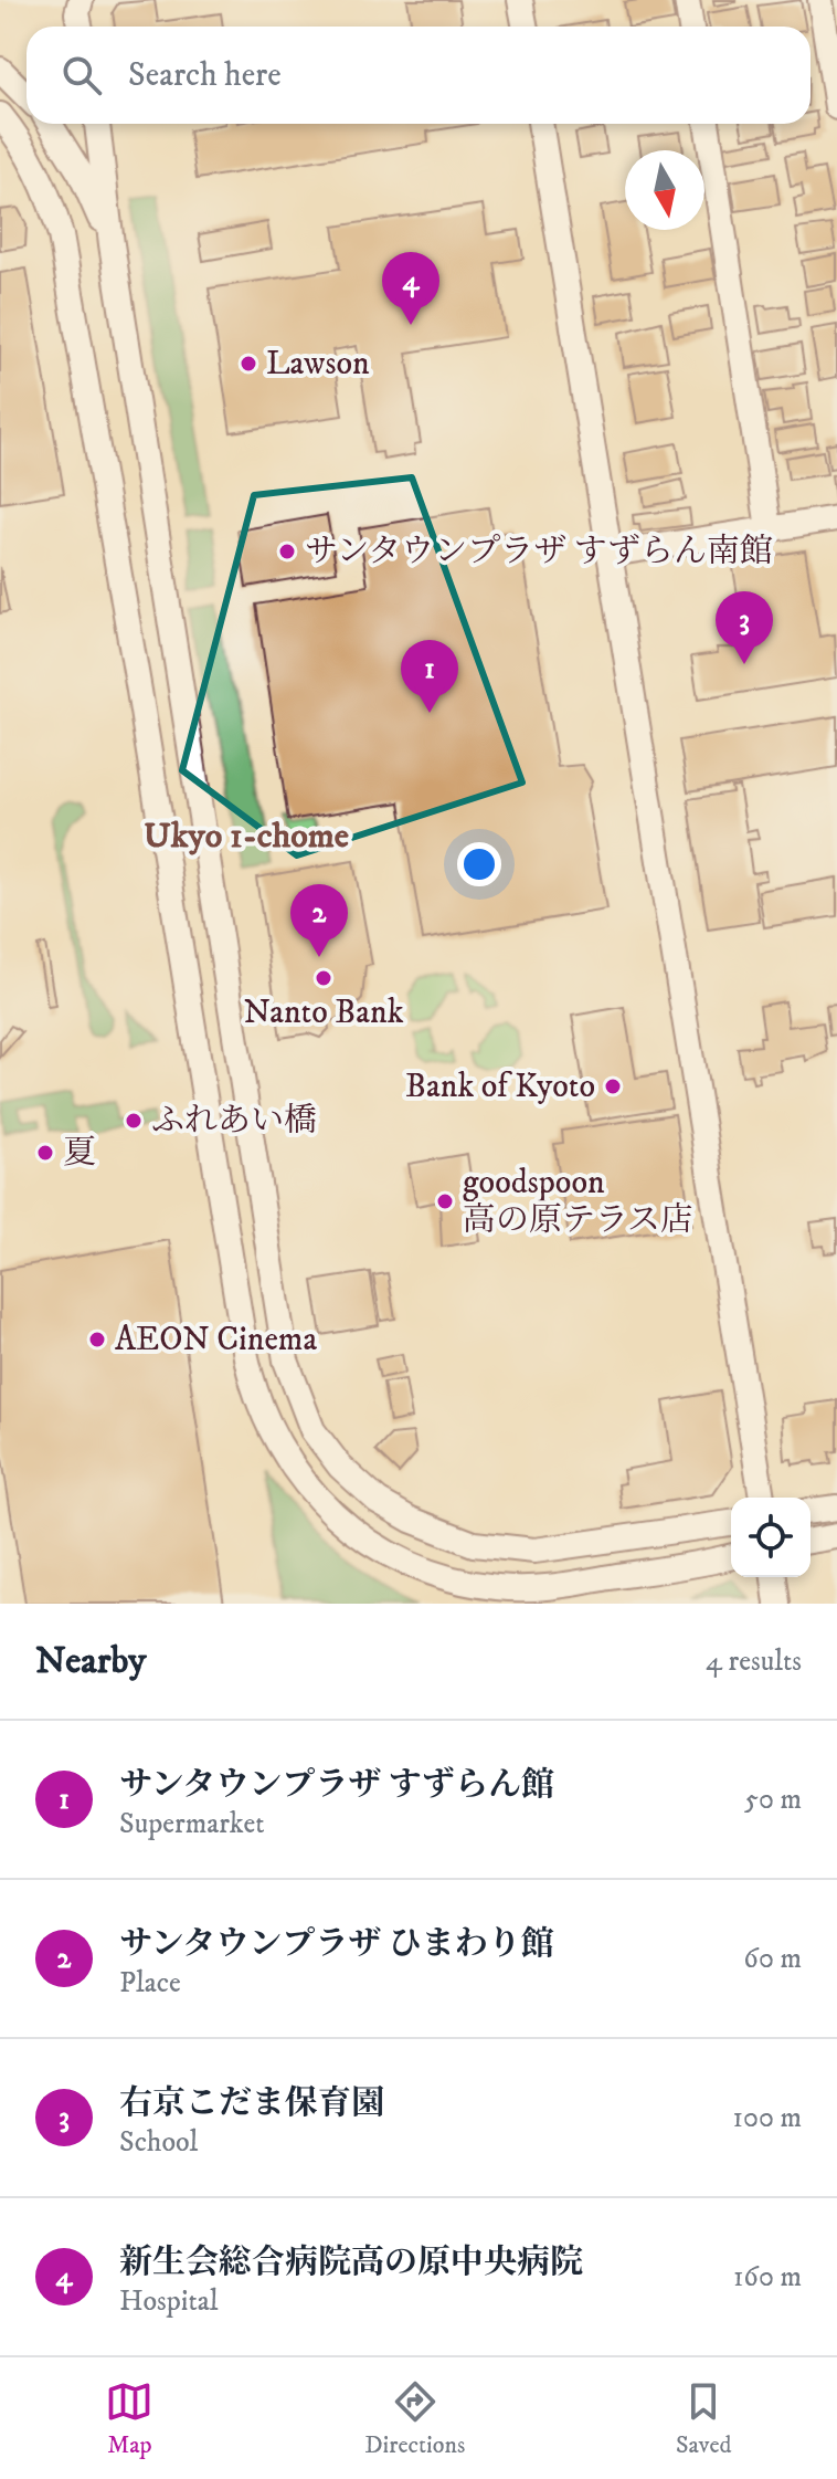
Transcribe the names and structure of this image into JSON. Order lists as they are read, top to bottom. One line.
{"districts":["Ukyo 1-chome"],"places":["Lawson","サンタウンプラザ すずらん南館","Nanto Bank","Bank of Kyoto","ふれあい橋","夏","goodspoon 高の原テラス店","AEON Cinema"],"north":"bottom","page":{"search":"Search here","pins":["4","3","1","2"],"heading":["Nearby","4 results"],"list":[{"mark":"1","name":"サンタウンプラザ すずらん館","note":"Supermarket","value":"50 m"},{"mark":"2","name":"サンタウンプラザ ひまわり館","note":"Place","value":"60 m"},{"mark":"3","name":"右京こだま保育園","note":"School","value":"100 m"},{"mark":"4","name":"新生会総合病院高の原中央病院","note":"Hospital","value":"160 m"}],"nav":["Map","Directions","Saved"]}}
